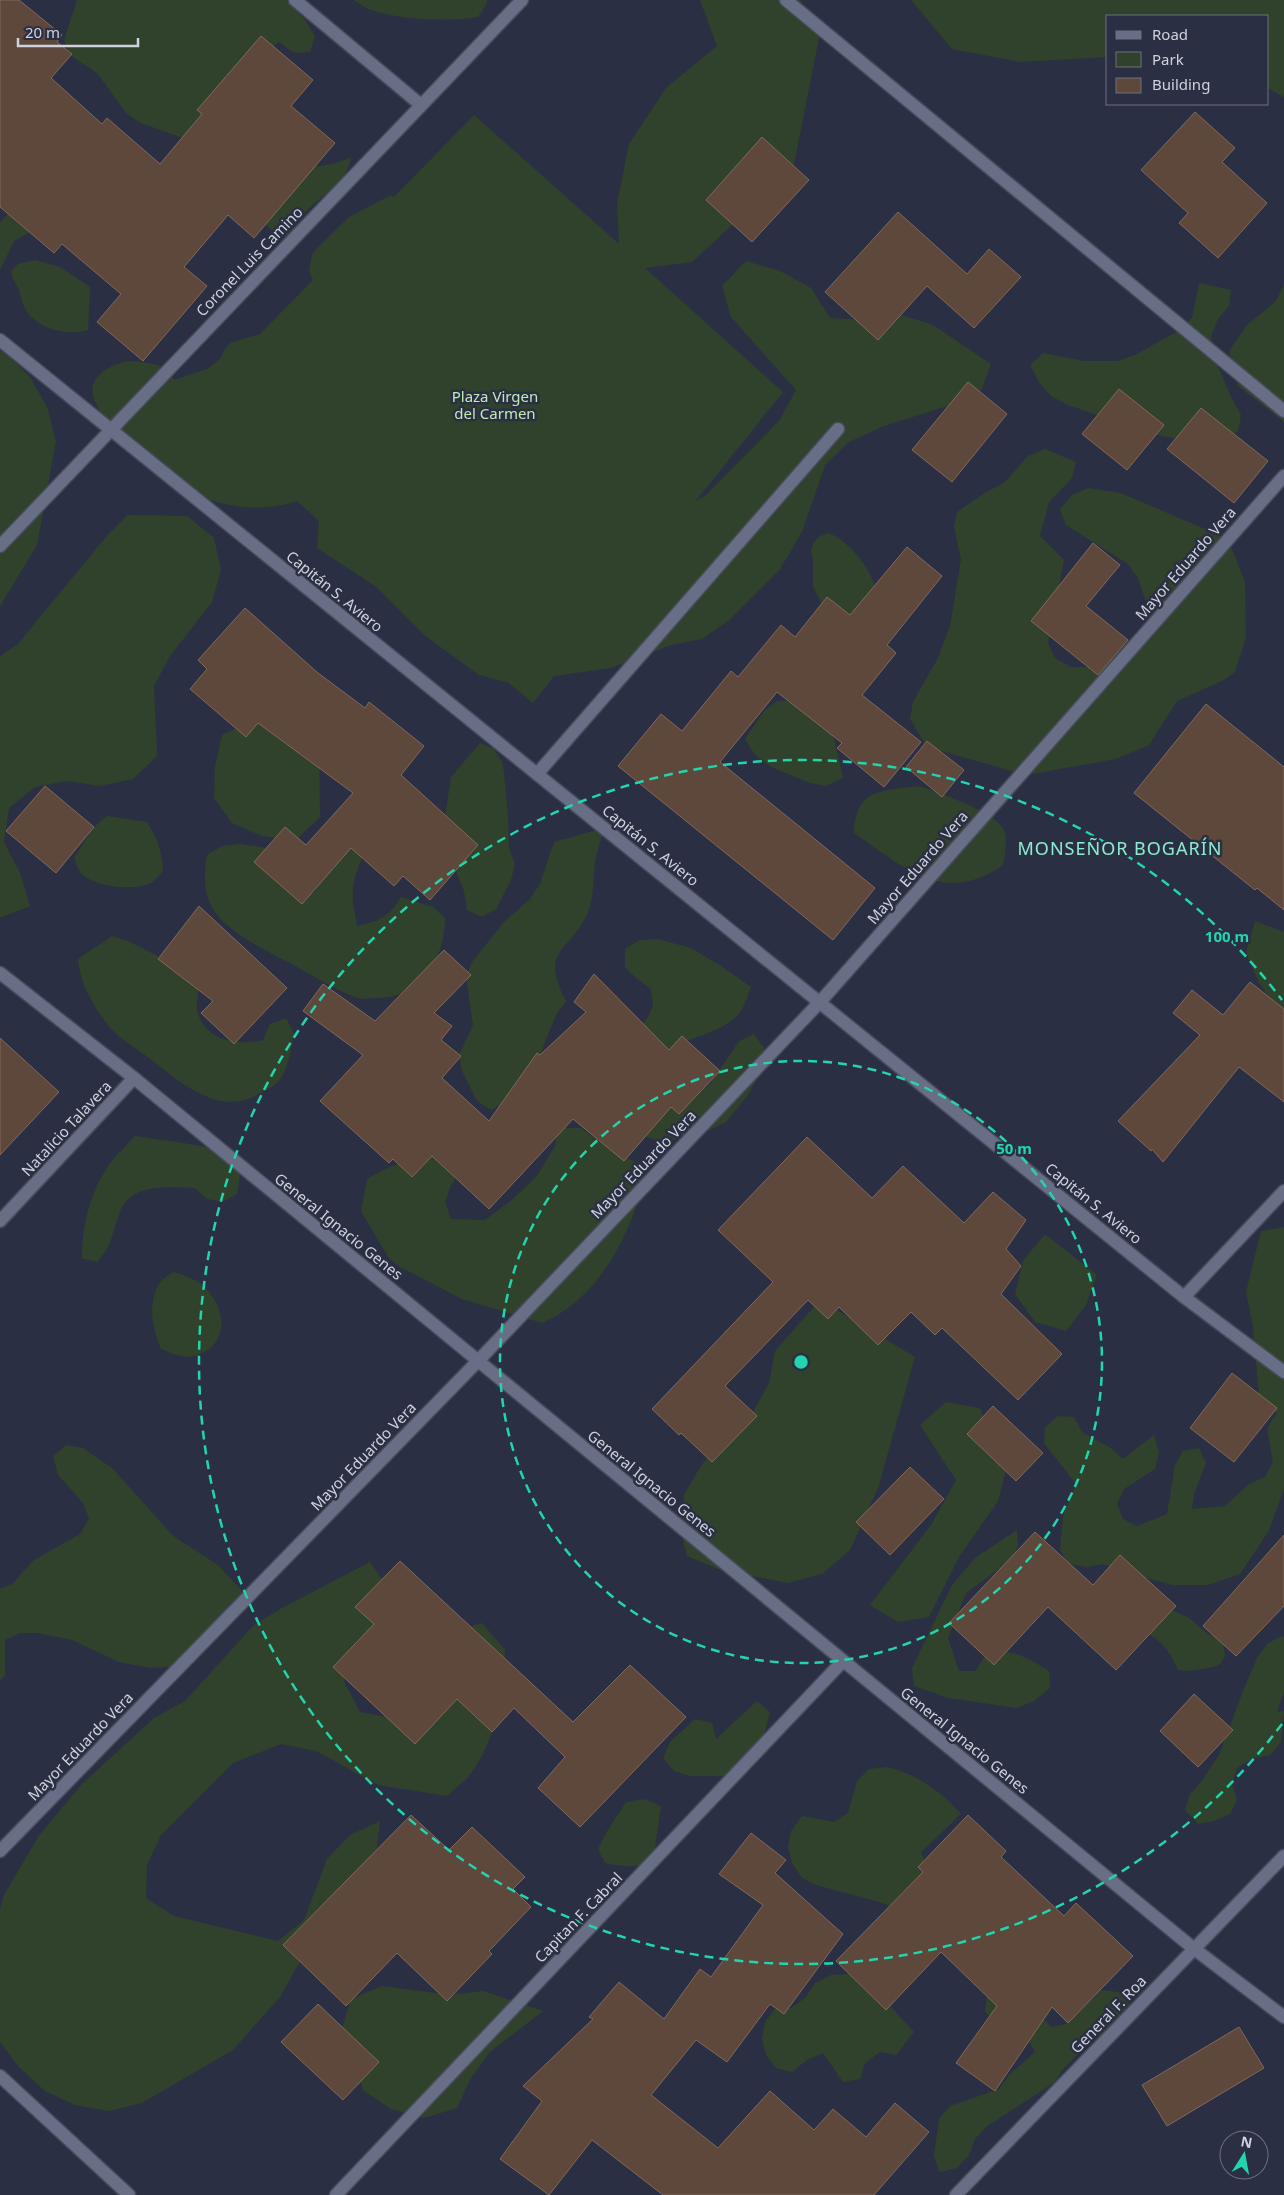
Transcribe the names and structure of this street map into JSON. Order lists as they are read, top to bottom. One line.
{"streets":{"street":["Coronel Luis Camino","Mayor Eduardo Vera","Capitán S. Aviero","Natalicio Talavera","General Ignacio Genes","Capitan F. Cabral","General F. Roa"]},"crossings":[["Coronel Luis Camino","Capitán S. Aviero"],["Mayor Eduardo Vera","Capitán S. Aviero"],["Mayor Eduardo Vera","General Ignacio Genes"],["Natalicio Talavera","General Ignacio Genes"],["General Ignacio Genes","Capitan F. Cabral"],["General Ignacio Genes","General F. Roa"]],"districts":["MONSEÑOR BOGARÍN"],"parks":["Plaza Virgen del Carmen"],"legend":["Road","Park","Building"],"scale_bar":"20 m","north":"top","rings":["100 m","50 m"]}
